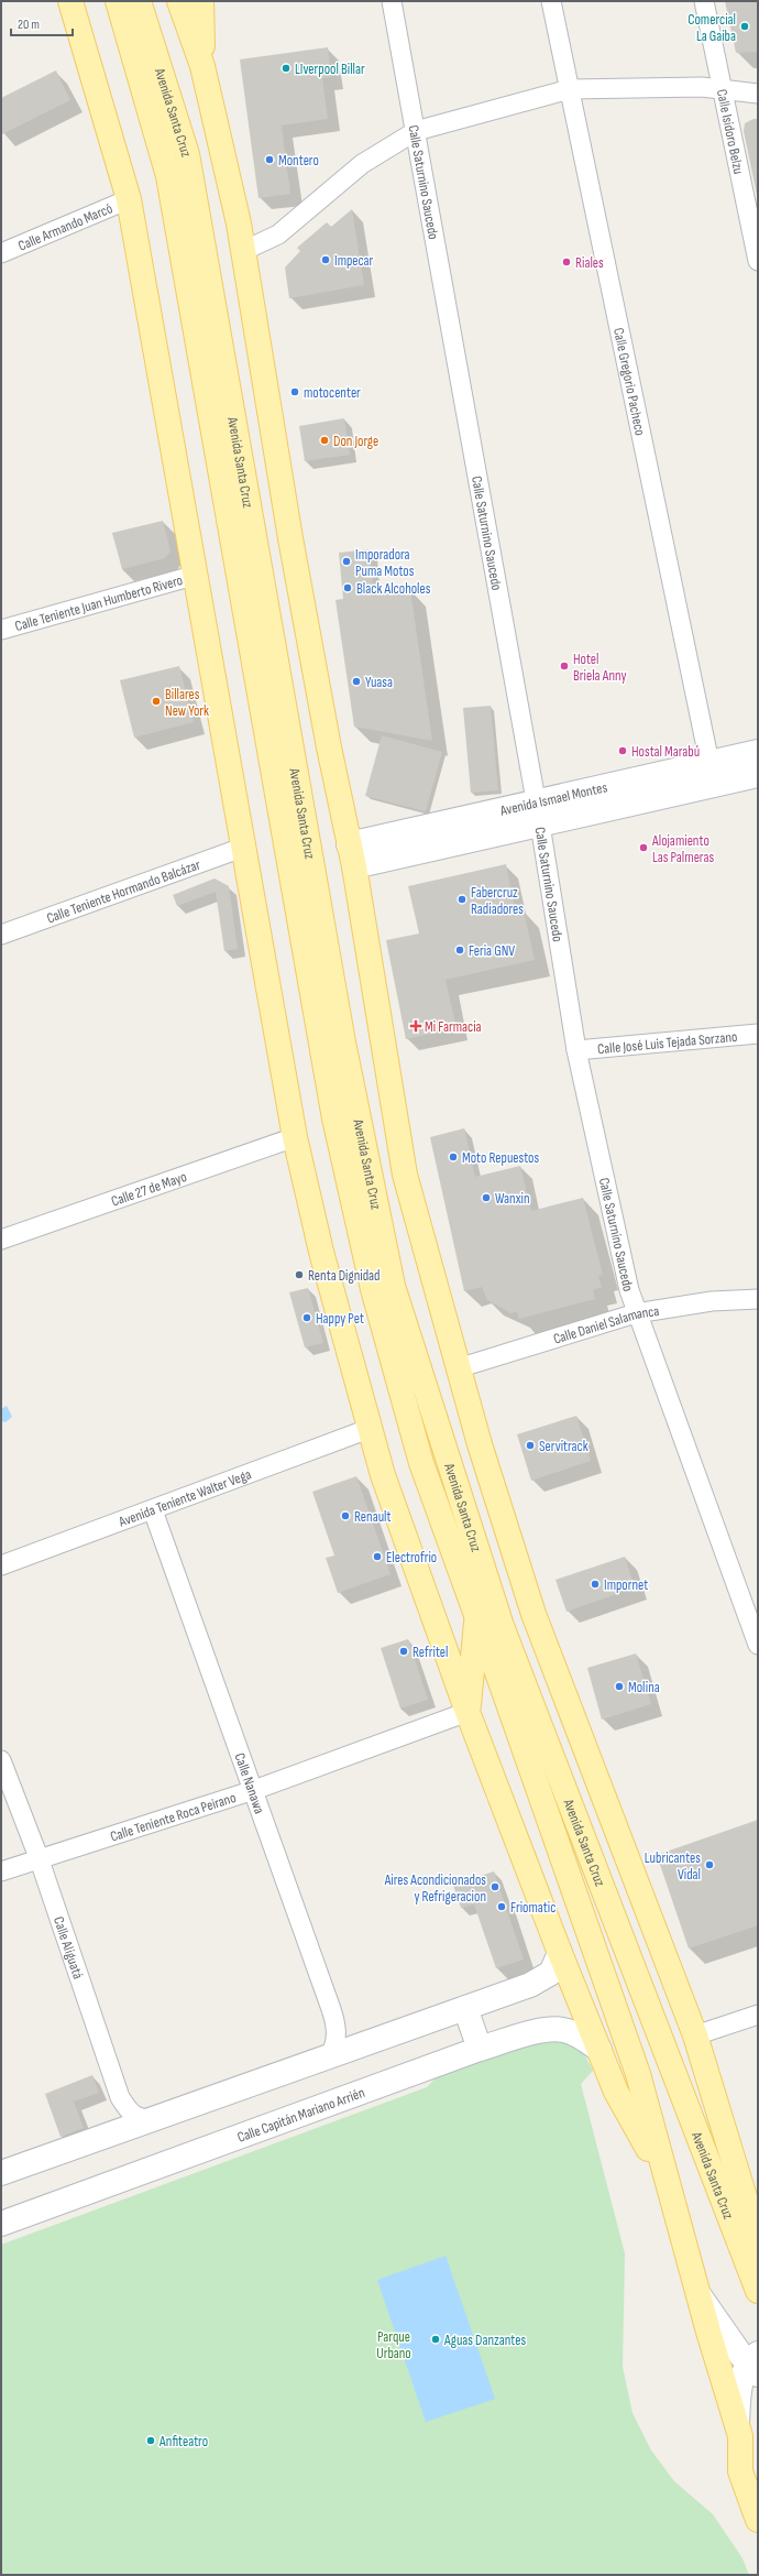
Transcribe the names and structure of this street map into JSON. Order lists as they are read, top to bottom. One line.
{"streets":{"main road":["Avenida Santa Cruz"],"street":["Calle Isidoro Belzu","Calle Saturnino Saucedo","Calle Armando Marcó","Calle Gregorio Pacheco","Calle Teniente Juan Humberto Rivero","Avenida Ismael Montes","Calle Teniente Hormando Balcázar","Calle José Luis Tejada Sorzano","Calle 27 de Mayo","Calle Daniel Salamanca","Avenida Teniente Walter Vega","Calle Nanawa","Calle Teniente Roca Peirano","Calle Aliguatá","Calle Capitán Mariano Arrién"]},"crossings":[["Avenida Santa Cruz","Calle Armando Marcó"],["Avenida Santa Cruz","Calle Teniente Juan Humberto Rivero"],["Avenida Santa Cruz","Avenida Ismael Montes"],["Avenida Santa Cruz","Calle Teniente Hormando Balcázar"],["Avenida Santa Cruz","Calle 27 de Mayo"],["Avenida Santa Cruz","Calle Daniel Salamanca"],["Avenida Santa Cruz","Avenida Teniente Walter Vega"],["Avenida Santa Cruz","Calle Teniente Roca Peirano"],["Avenida Santa Cruz","Calle Capitán Mariano Arrién"],["Calle Saturnino Saucedo","Avenida Ismael Montes"],["Calle Saturnino Saucedo","Calle José Luis Tejada Sorzano"],["Calle Saturnino Saucedo","Calle Daniel Salamanca"],["Calle Gregorio Pacheco","Avenida Ismael Montes"],["Avenida Teniente Walter Vega","Calle Nanawa"],["Calle Nanawa","Calle Teniente Roca Peirano"],["Calle Teniente Roca Peirano","Calle Aliguatá"]],"parks":["Parque Urbano"],"places":{"other":["Comercial La Gaiba","LIverpool Billar","Montero","Impecar","Riales","motocenter","Don Jorge","Imporadora Puma Motos","Black Alcoholes","Hotel Briela Anny","Yuasa","Billares New York","Hostal Marabú","Alojamiento Las Palmeras","Fabercruz Radiadores","Feria GNV","Moto Repuestos","Wanxin","Renta Dignidad","Happy Pet","Servitrack","Renault","Electrofrio","Impornet","Refritel","Molina","Lubricantes Vidal","Aires Acondicionados y Refrigeracion","Friomatic","Aguas Danzantes","Anfiteatro"],"health":["Mi Farmacia"]},"scale_bar":"20 m"}
